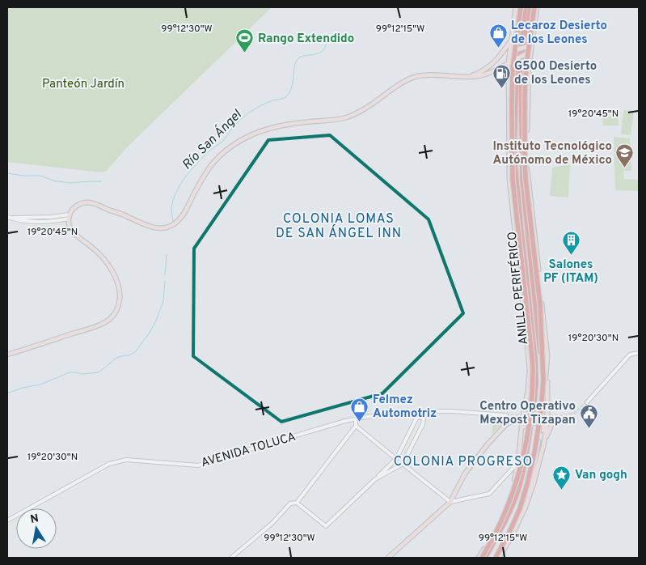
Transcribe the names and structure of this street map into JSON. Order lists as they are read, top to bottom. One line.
{"streets":{"highway":["ANILLO PERIFÉRICO"],"street":["AVENIDA TOLUCA"]},"districts":["COLONIA LOMAS DE SAN ÁNGEL INN","COLONIA PROGRESO"],"water":["Río San Ángel"],"parks":["Panteón Jardín"],"places":{"shop":["Lecaroz Desierto de los Leones","Felmez Automotriz"],"sports":["Rango Extendido"],"fuel station":["G500 Desierto de los Leones"],"school or university":["Instituto Tecnológico Autónomo de México"],"building":["Salones PF (ITAM)"],"public building":["Centro Operativo Mexpost Tizapan"],"place":["Van gogh"]},"north":"top","coordinates":["99°12'30\"W","99°12'15\"W","19°20'45\"N","19°20'30\"N"]}
